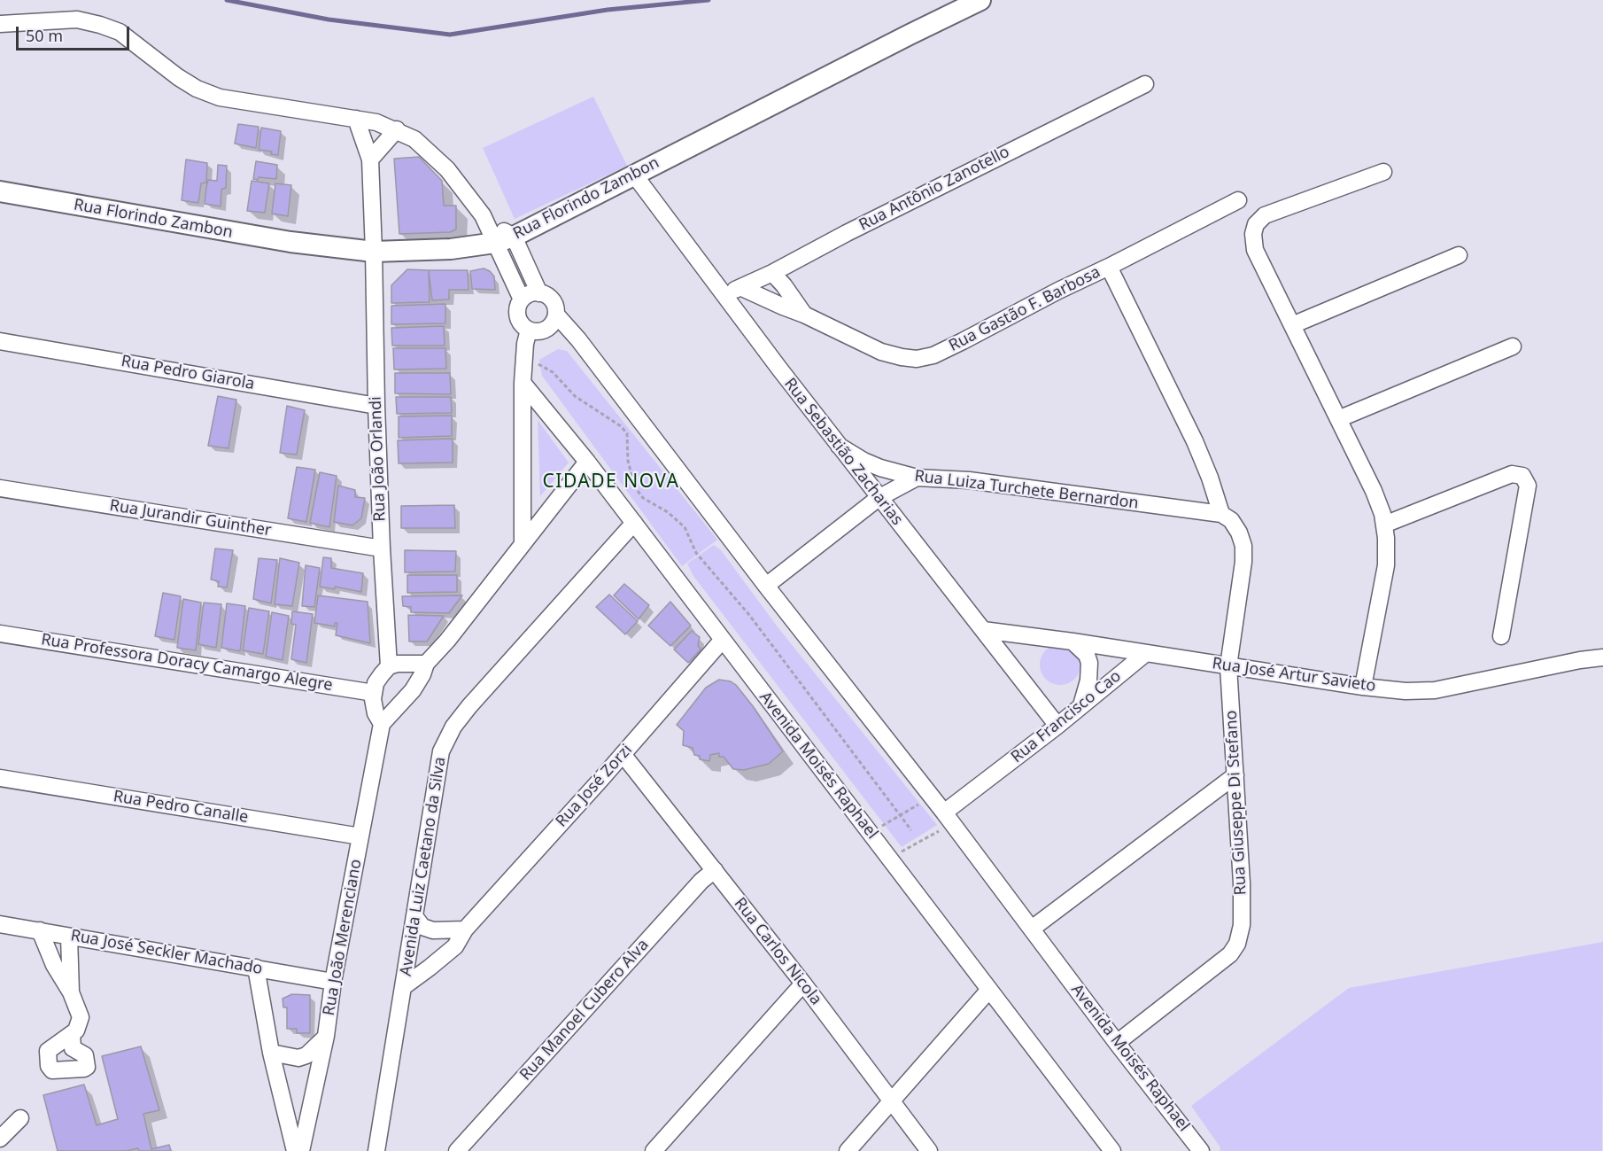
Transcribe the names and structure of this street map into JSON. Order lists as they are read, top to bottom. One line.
{"streets":{"main road":["Rua Florindo Zambon"],"street":["Rua Antônio Zanotello","Rua Gastão F. Barbosa","Rua Pedro Giarola","Rua Sebastião Zacharias","Rua João Orlandi","Rua Luiza Turchete Bernardon","Rua Jurandir Guinther","Rua Professora Doracy Camargo Alegre","Rua José Artur Savieto","Rua Francisco Cao","Avenida Moisés Raphael","Rua José Zorzi","Rua Giuseppe Di Stefano","Rua Pedro Canalle","Avenida Luiz Caetano da Silva","Rua João Merenciano","Rua Carlos Nicola","Rua José Seckler Machado","Rua Manoel Cubero Alva"]},"crossings":[["Rua Antônio Zanotello","Rua Gastão F. Barbosa"],["Rua Antônio Zanotello","Rua Sebastião Zacharias"],["Rua Florindo Zambon","Rua Sebastião Zacharias"],["Rua Florindo Zambon","Rua João Orlandi"],["Rua Pedro Giarola","Rua João Orlandi"],["Rua Sebastião Zacharias","Rua Luiza Turchete Bernardon"],["Rua Sebastião Zacharias","Rua José Artur Savieto"],["Rua Sebastião Zacharias","Rua Francisco Cao"],["Rua João Orlandi","Rua Jurandir Guinther"],["Rua Luiza Turchete Bernardon","Rua Giuseppe Di Stefano"],["Rua Professora Doracy Camargo Alegre","Rua João Merenciano"],["Rua José Artur Savieto","Rua Francisco Cao"],["Rua José Artur Savieto","Rua Giuseppe Di Stefano"],["Rua Francisco Cao","Avenida Moisés Raphael"],["Avenida Moisés Raphael","Rua José Zorzi"],["Avenida Moisés Raphael","Rua Giuseppe Di Stefano"],["Avenida Moisés Raphael","Avenida Luiz Caetano da Silva"],["Rua José Zorzi","Avenida Luiz Caetano da Silva"],["Rua José Zorzi","Rua Carlos Nicola"],["Rua Pedro Canalle","Rua João Merenciano"],["Rua João Merenciano","Rua José Seckler Machado"],["Rua Carlos Nicola","Rua Manoel Cubero Alva"]],"districts":["CIDADE NOVA"],"scale_bar":"50 m"}
